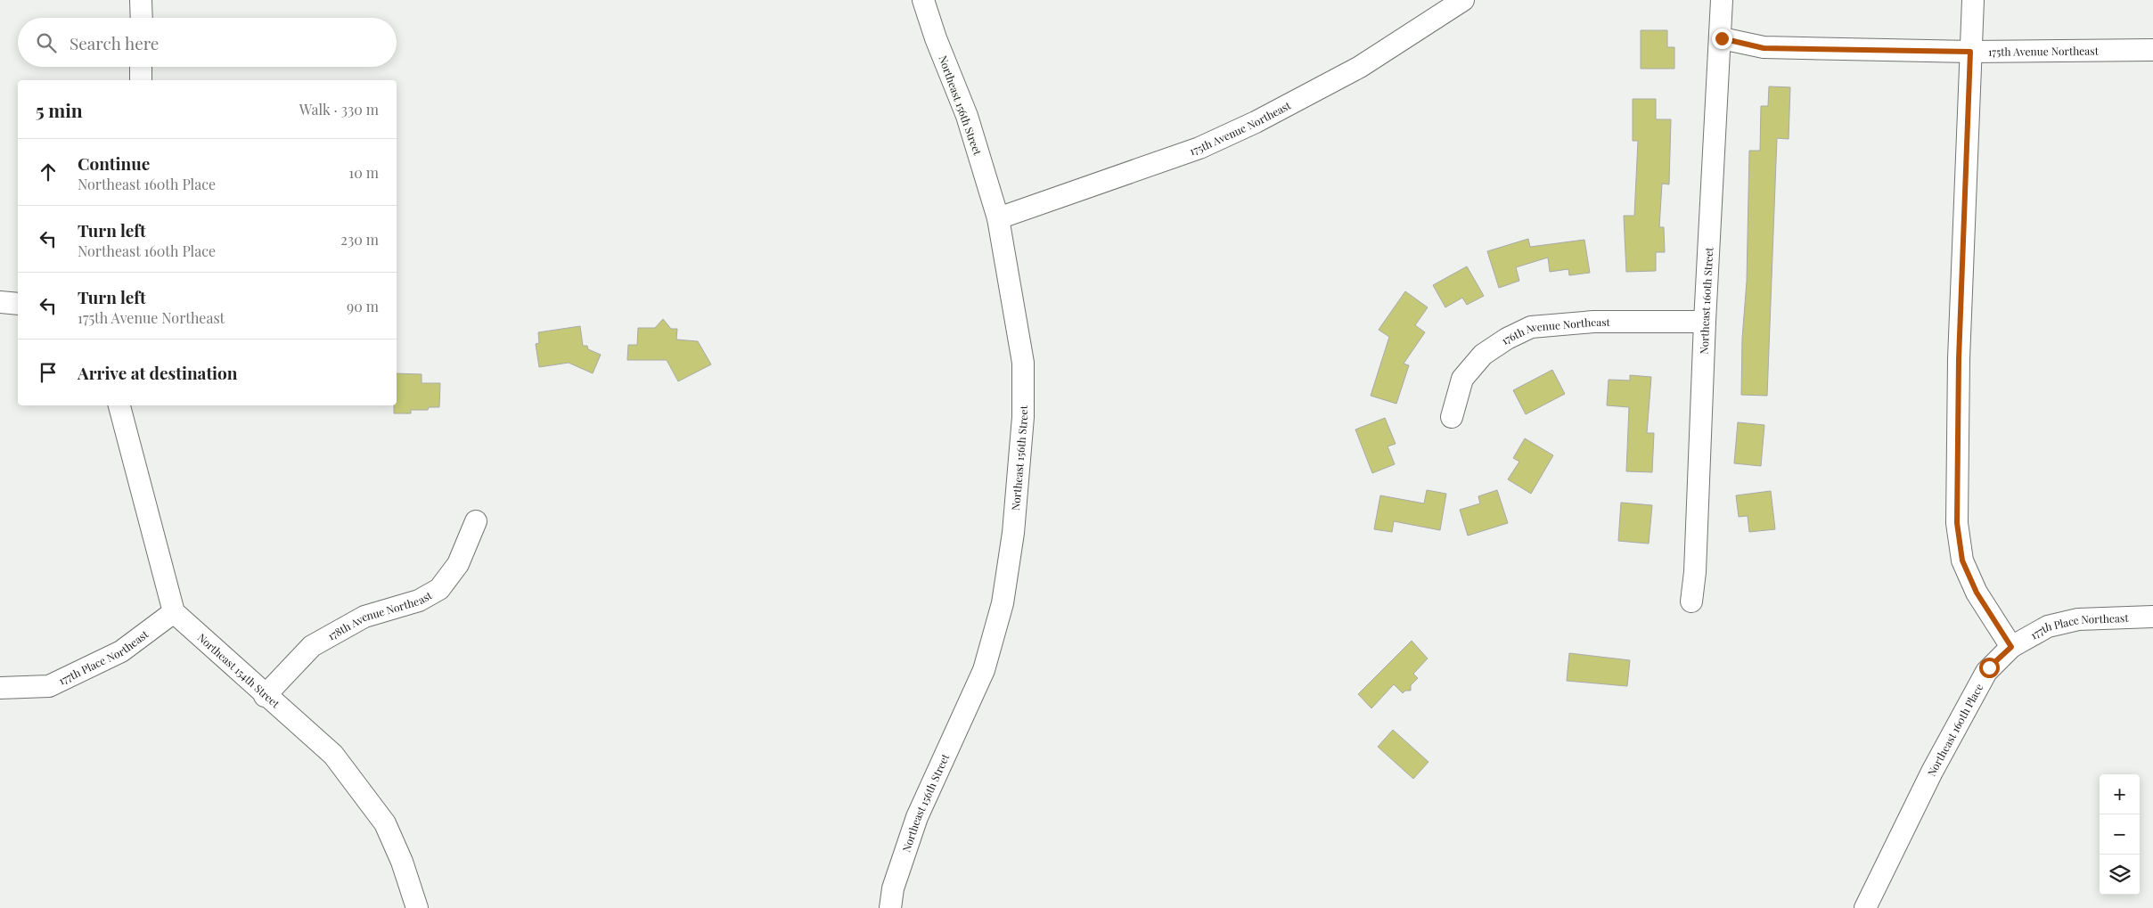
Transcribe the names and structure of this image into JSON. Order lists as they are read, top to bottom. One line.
{"streets":{"street":["175th Avenue Northeast","Northeast 156th Street","Northeast 160th Street","176th Avenue Northeast","178th Avenue Northeast","177th Place Northeast","Northeast 154th Street","Northeast 160th Place"]},"crossings":[["175th Avenue Northeast","Northeast 156th Street"],["175th Avenue Northeast","Northeast 160th Street"],["Northeast 160th Street","176th Avenue Northeast"],["178th Avenue Northeast","Northeast 154th Street"],["177th Place Northeast","Northeast 154th Street"],["177th Place Northeast","Northeast 160th Place"]],"page":{"search":"Search here","heading":["5 min","Walk · 330 m"],"list":[["Continue","Northeast 160th Place","10 m"],["Turn left","Northeast 160th Place","230 m"],["Turn left","175th Avenue Northeast","90 m"],"Arrive at destination"],"map_buttons":["+","−"]}}
